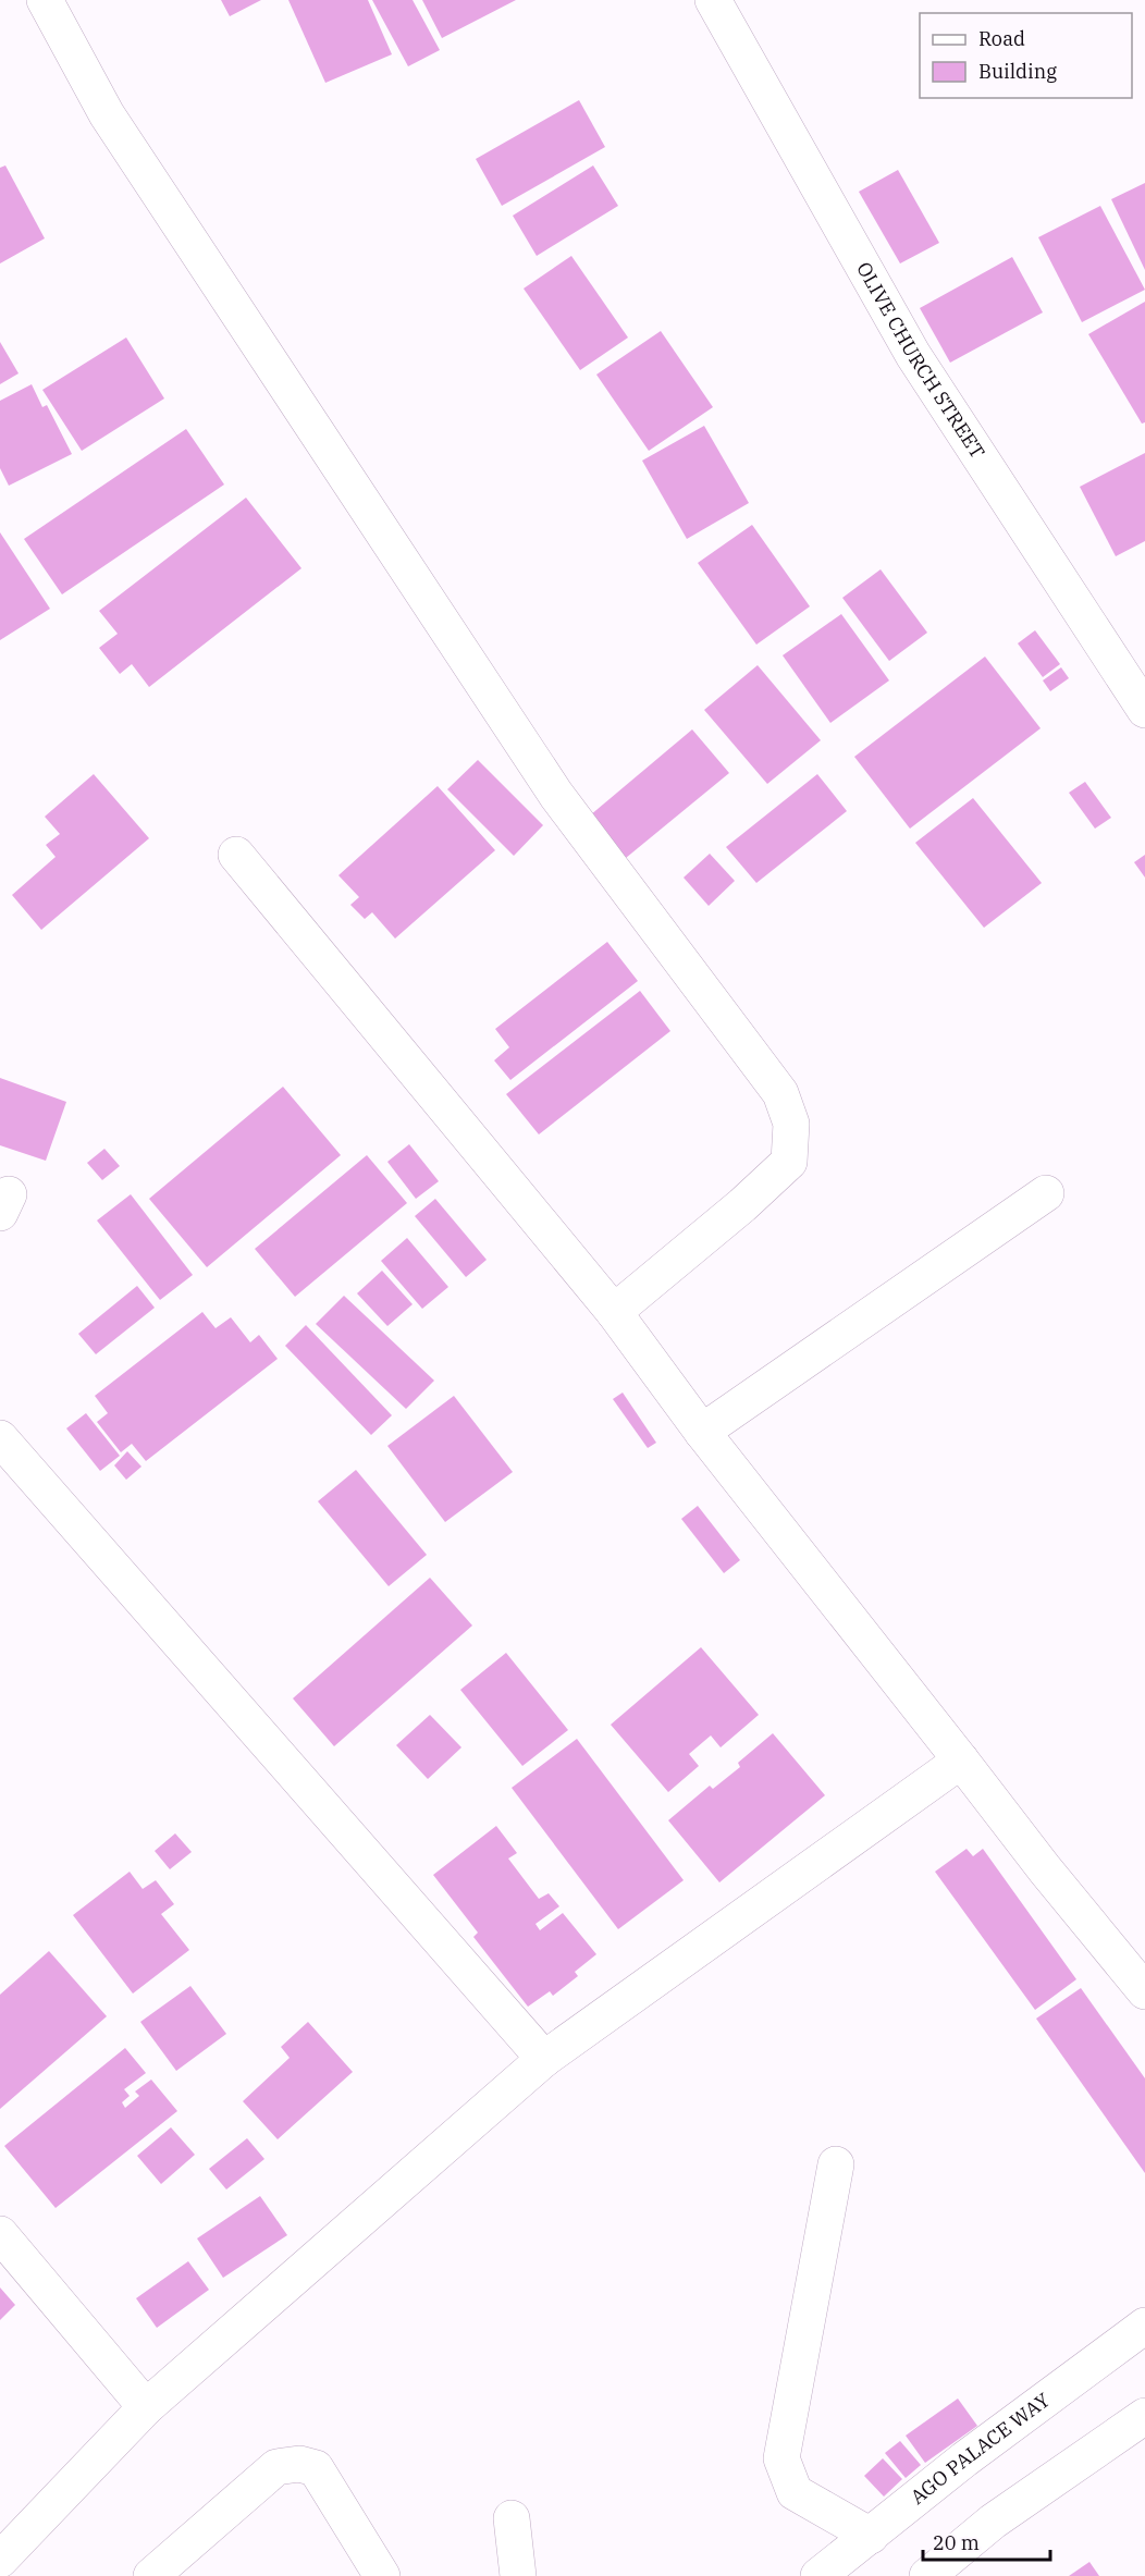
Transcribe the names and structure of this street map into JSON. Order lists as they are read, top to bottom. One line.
{"streets":{"street":["OLIVE CHURCH STREET","AGO PALACE WAY"]},"legend":["Road","Building"],"scale_bar":"20 m"}
